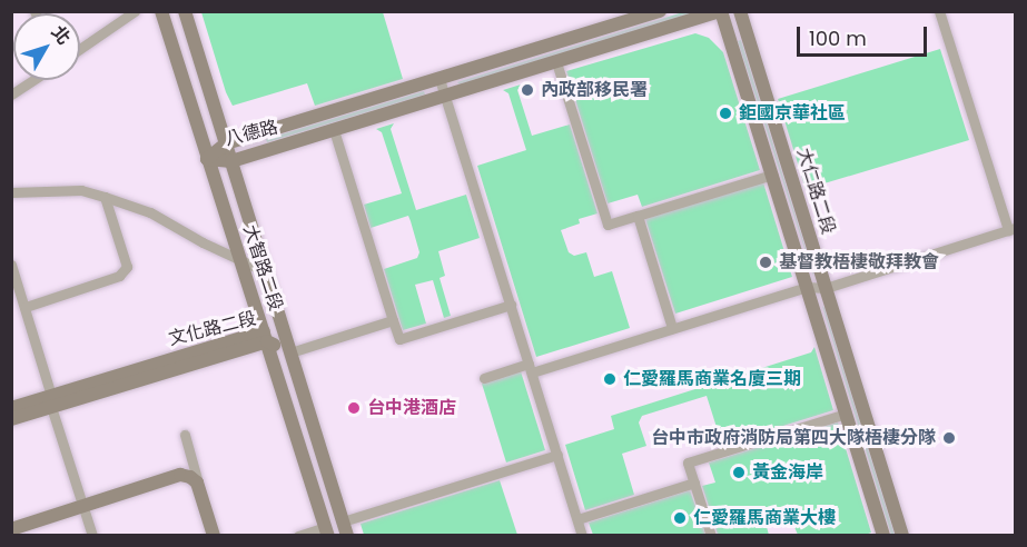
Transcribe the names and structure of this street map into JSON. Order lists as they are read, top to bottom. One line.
{"streets":{"street":["八德路","大仁路二段","大智路二段","文化路二段"]},"crossings":[["八德路","大仁路二段"],["八德路","大智路二段"],["大智路二段","文化路二段"]],"places":["內政部移民署","鉅國京華社區","基督教梧棲敬拜教會","仁愛羅馬商業名廈三期","台中港酒店","台中市政府消防局第四大隊梧棲分隊","黃金海岸","仁愛羅馬商業大樓"],"scale_bar":"100 m","north":"top right"}
